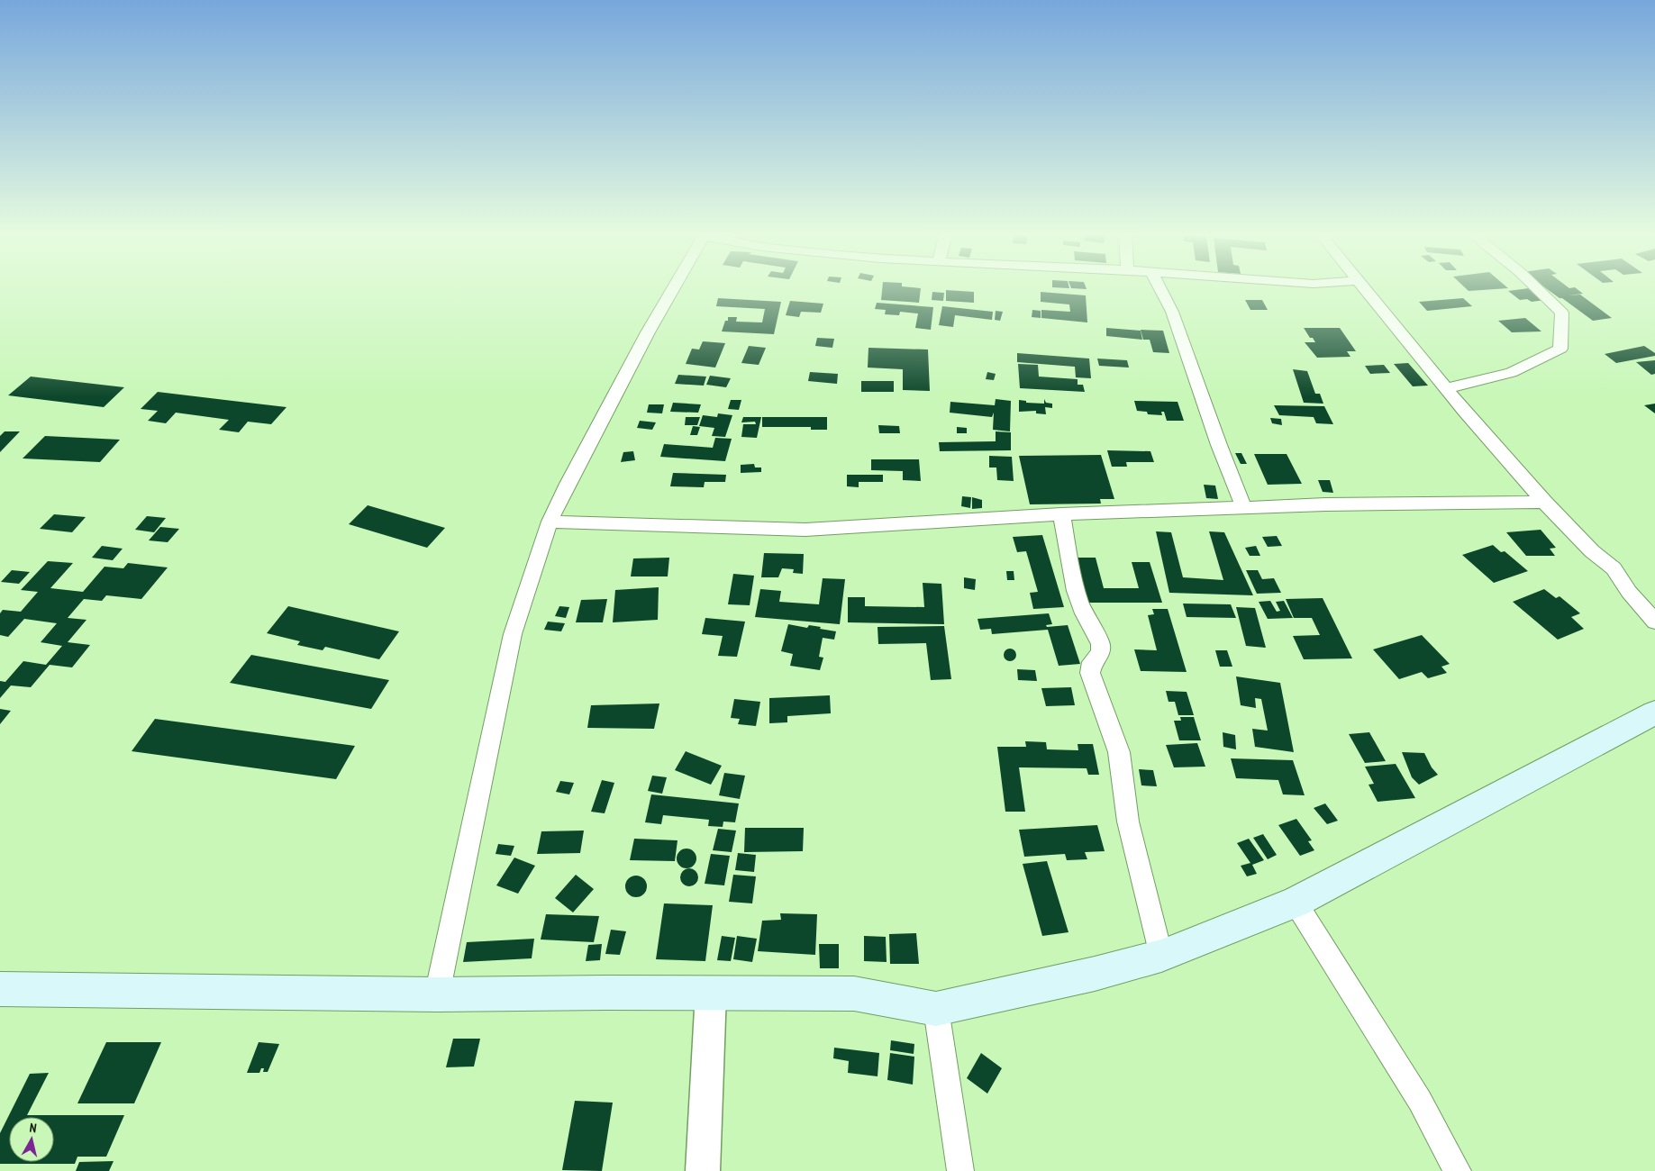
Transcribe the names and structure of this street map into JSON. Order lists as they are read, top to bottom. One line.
{"north":"top"}
